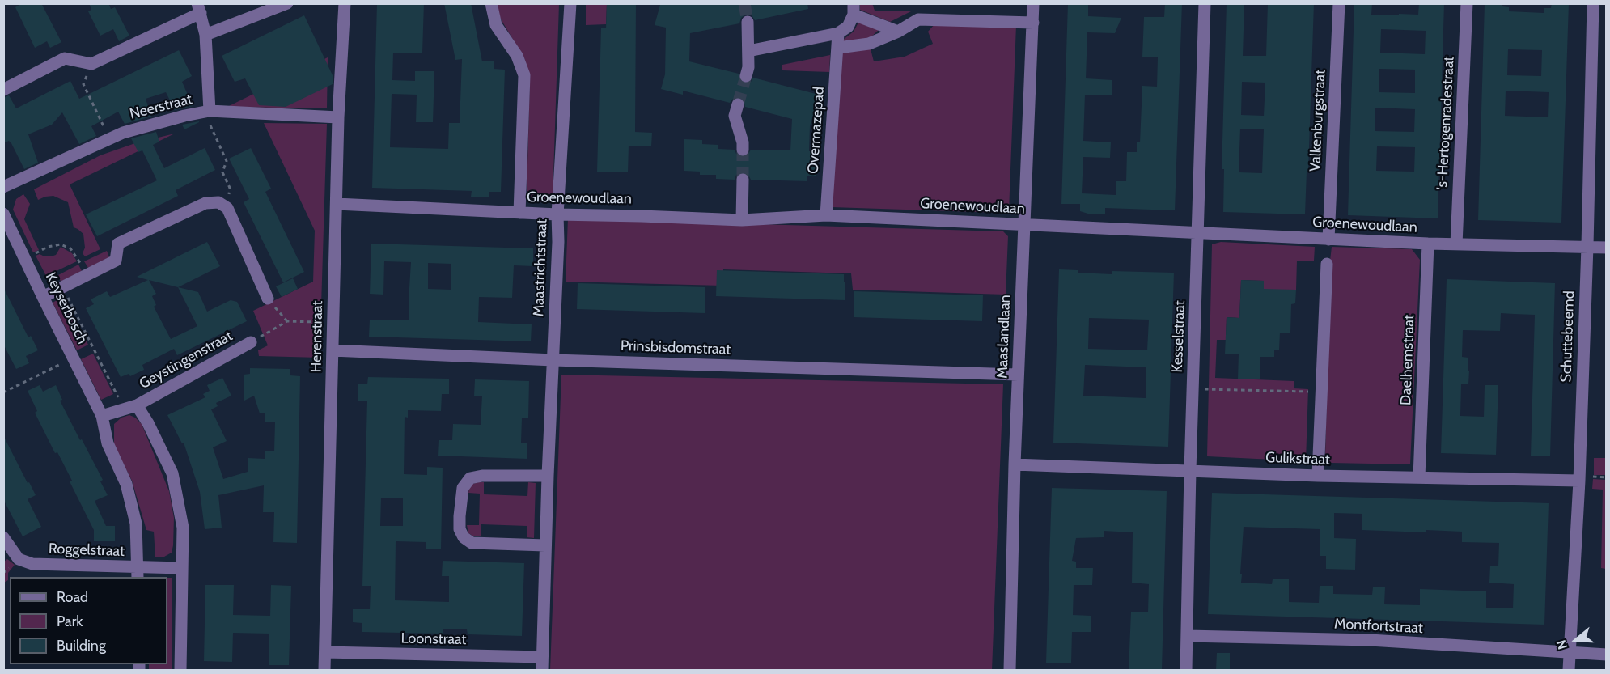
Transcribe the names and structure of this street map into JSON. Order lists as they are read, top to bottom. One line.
{"streets":{"street":["Neerstraat","Valkenburgstraat","'s-Hertogenradestraat","Overmazepad","Groenewoudlaan","Maastrichtstraat","Keyserbosch","Herenstraat","Maaslandlaan","Kesselstraat","Schuttebeemd","Prinsbisdomstraat","Geystingenstraat","Daelhemstraat","Gulikstraat","Roggelstraat","Montfortstraat","Loonstraat"]},"crossings":[["Neerstraat","Herenstraat"],["Valkenburgstraat","Groenewoudlaan"],["'s-Hertogenradestraat","Groenewoudlaan"],["Overmazepad","Groenewoudlaan"],["Groenewoudlaan","Maastrichtstraat"],["Groenewoudlaan","Herenstraat"],["Groenewoudlaan","Maaslandlaan"],["Groenewoudlaan","Kesselstraat"],["Groenewoudlaan","Schuttebeemd"],["Groenewoudlaan","Daelhemstraat"],["Maastrichtstraat","Prinsbisdomstraat"],["Maastrichtstraat","Loonstraat"],["Keyserbosch","Roggelstraat"],["Herenstraat","Prinsbisdomstraat"],["Herenstraat","Loonstraat"],["Maaslandlaan","Prinsbisdomstraat"],["Maaslandlaan","Gulikstraat"],["Kesselstraat","Gulikstraat"],["Kesselstraat","Montfortstraat"],["Schuttebeemd","Gulikstraat"],["Schuttebeemd","Montfortstraat"],["Daelhemstraat","Gulikstraat"]],"legend":["Road","Park","Building"],"north":"left"}
